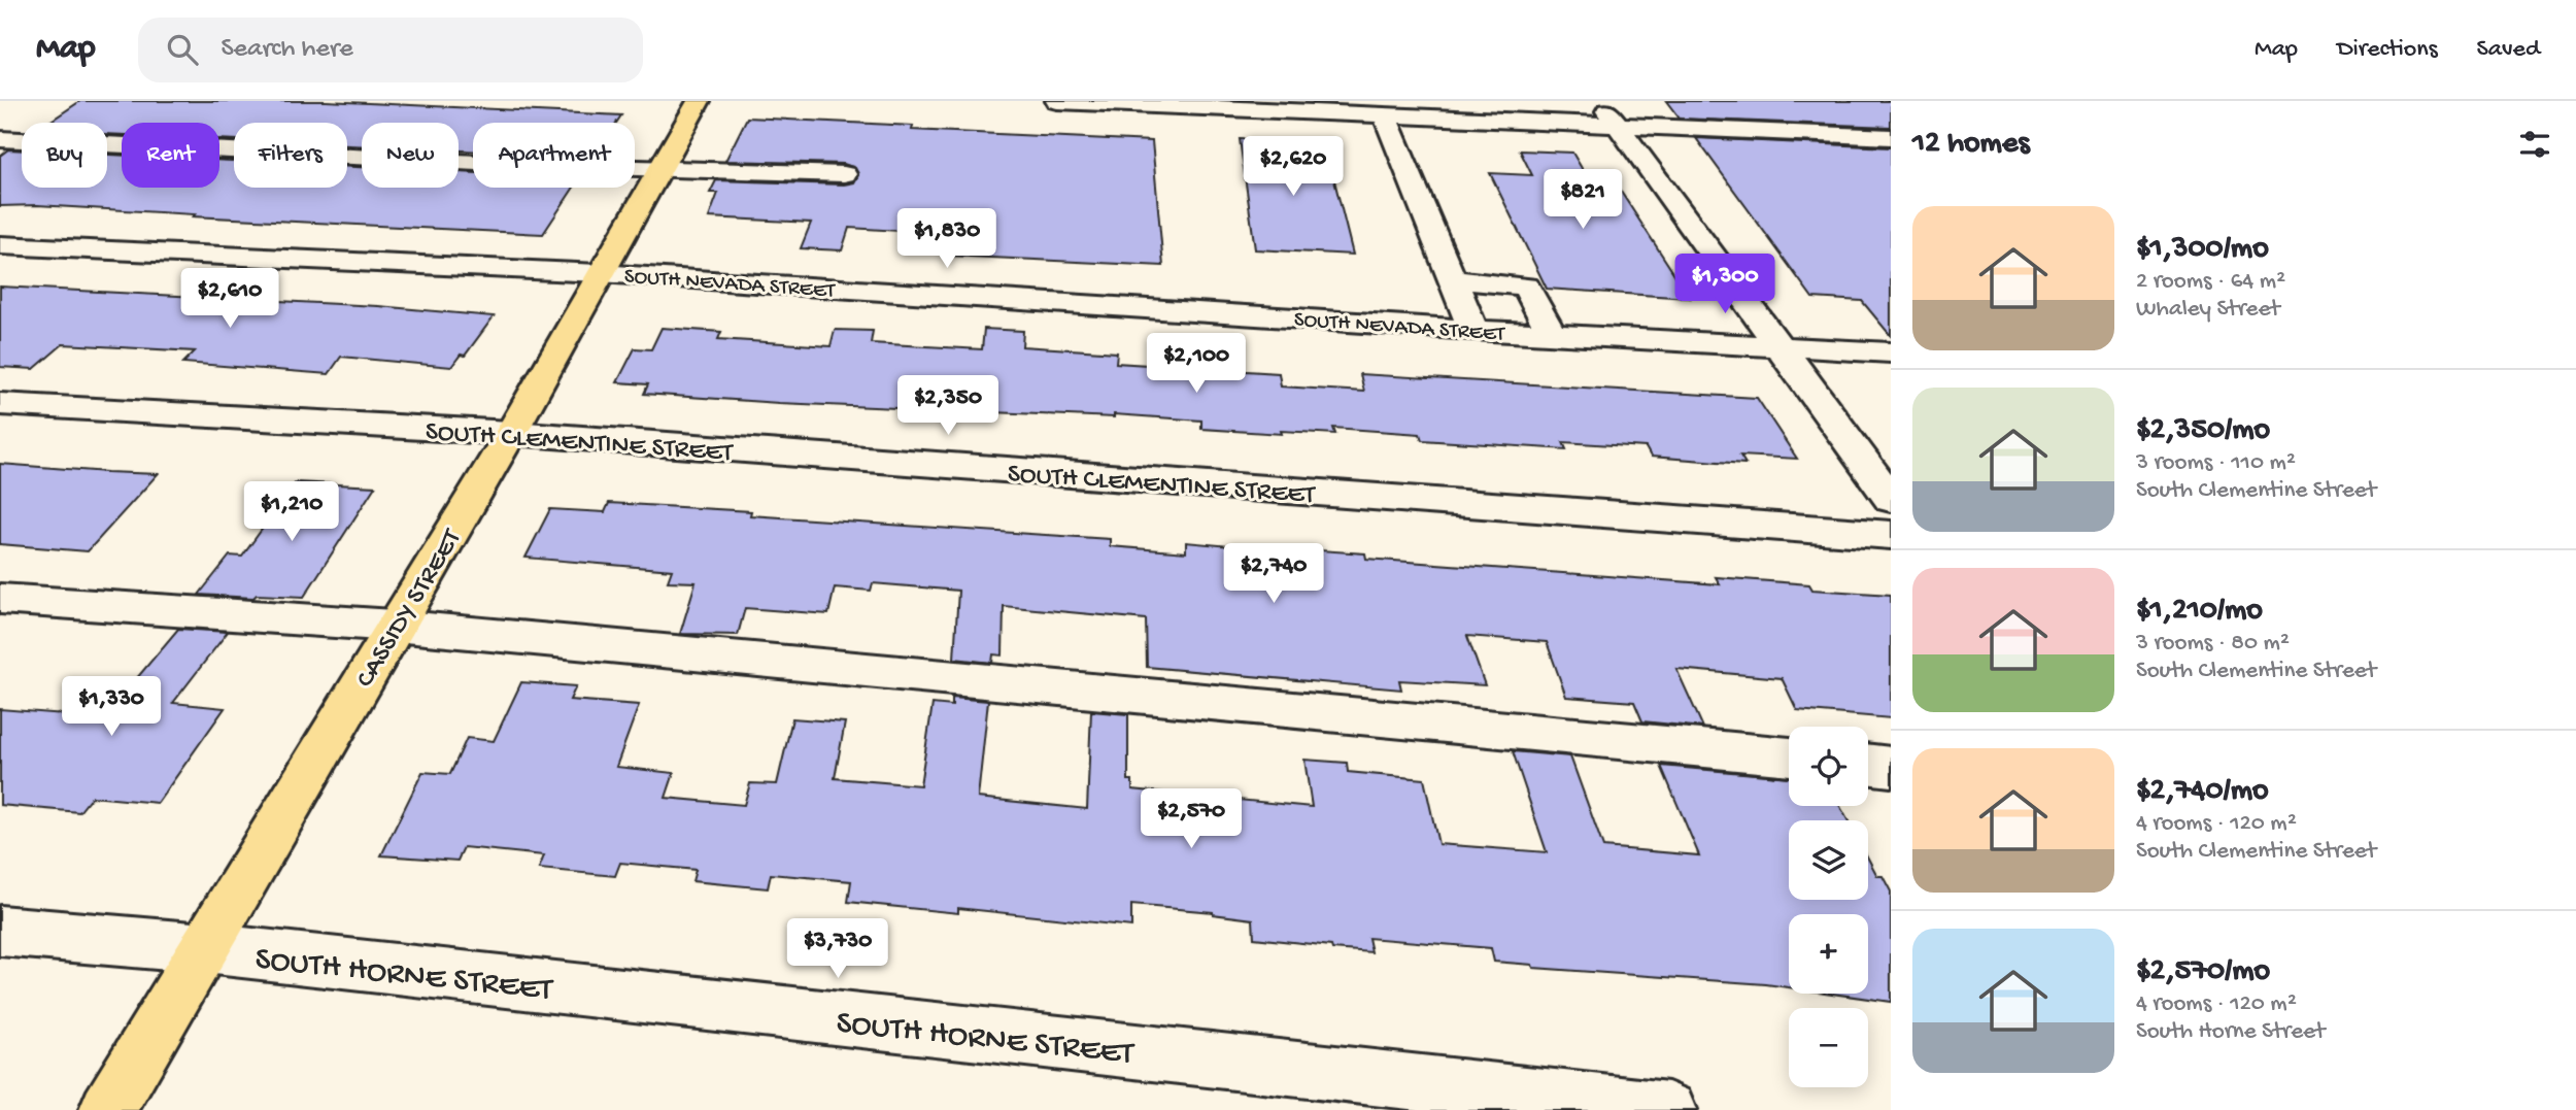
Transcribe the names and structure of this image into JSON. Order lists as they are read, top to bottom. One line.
{"streets":{"main road":["CASSIDY STREET"],"street":["SOUTH NEVADA STREET","SOUTH CLEMENTINE STREET","SOUTH HORNE STREET"]},"crossings":[["SOUTH NEVADA STREET","CASSIDY STREET"],["SOUTH CLEMENTINE STREET","CASSIDY STREET"],["CASSIDY STREET","SOUTH HORNE STREET"]],"page":{"header":"Map","search":"Search here","nav":["Map","Directions","Saved"],"heading":"12 homes","chip":["Buy","Rent","Filters","New","Apartment"],"price":["$2,620","$821","$1,830","$1,300","$2,610","$2,100","$2,350","$1,210","$2,740","$1,330","$2,570","$3,730"],"list":[{"name":"$1,300/mo","note":"2 rooms · 64 m² · Whaley Street"},{"name":"$2,350/mo","note":"3 rooms · 110 m² · South Clementine Street"},{"name":"$1,210/mo","note":"3 rooms · 80 m² · South Clementine Street"},{"name":"$2,740/mo","note":"4 rooms · 120 m² · South Clementine Street"},{"name":"$2,570/mo","note":"4 rooms · 120 m² · South Horne Street"}],"map_buttons":["+","−"]}}
